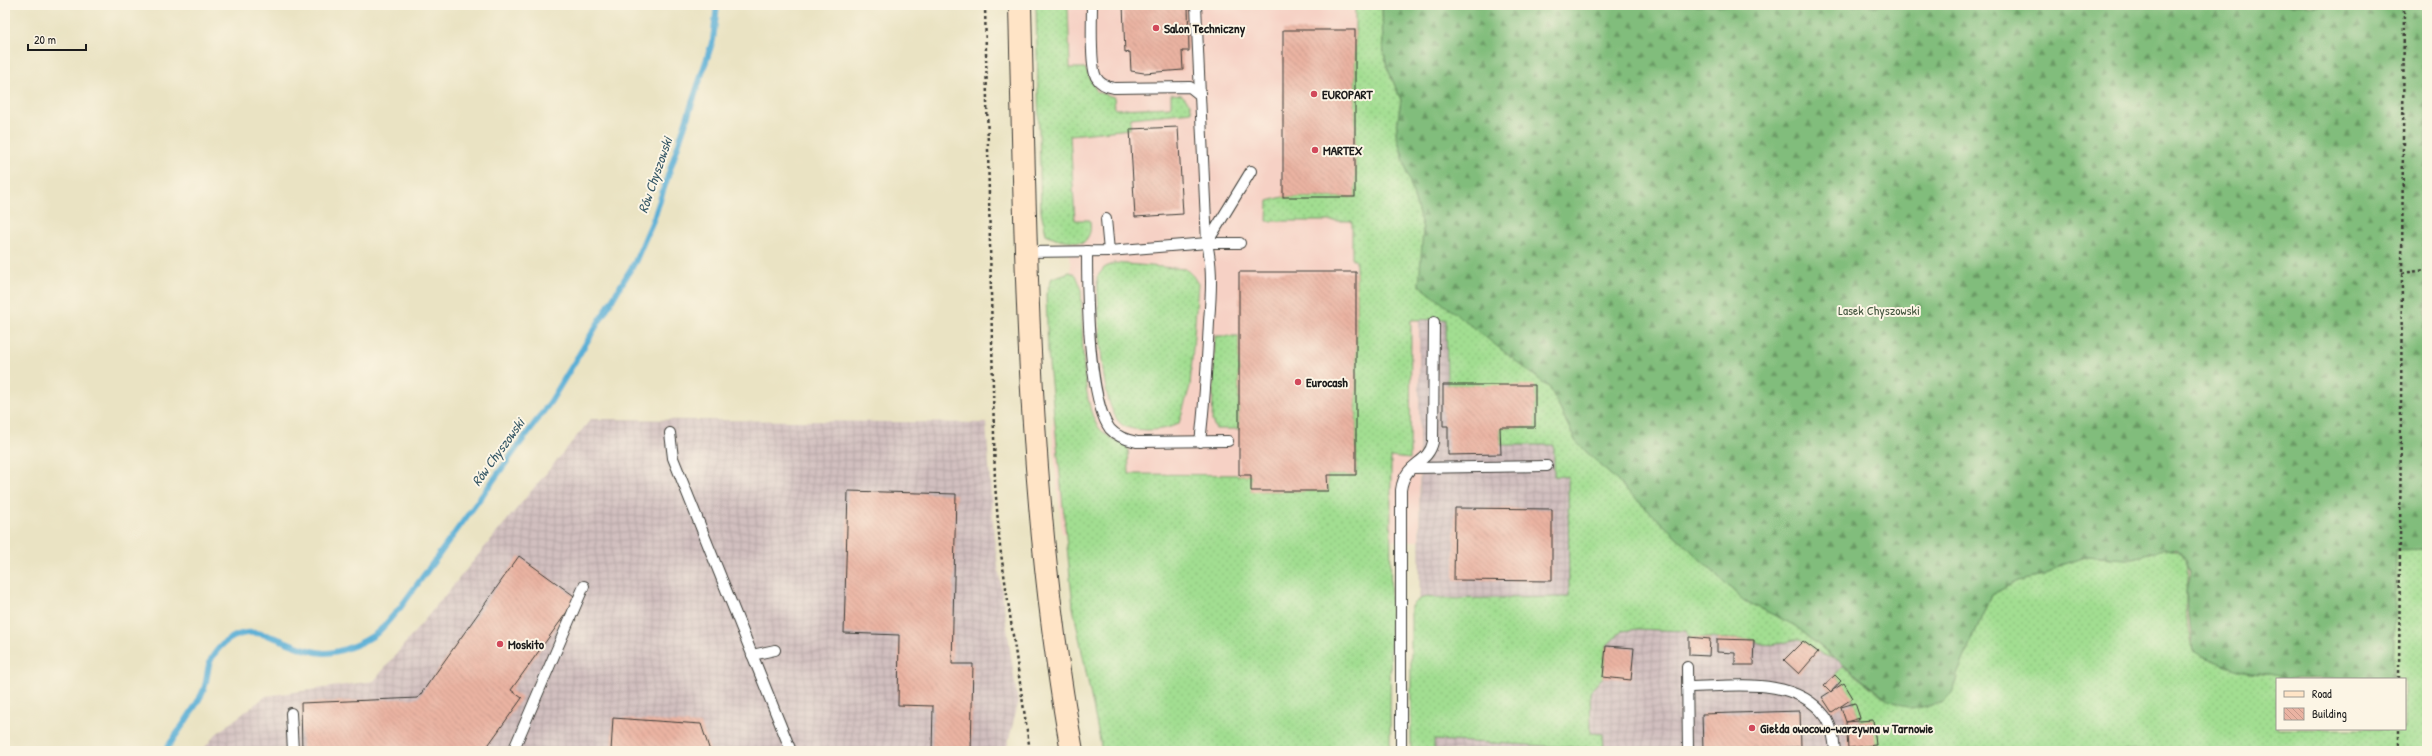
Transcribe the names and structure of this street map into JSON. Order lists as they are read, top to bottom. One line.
{"water":["Rów Chyszowski"],"parks":["Lasek Chyszowski"],"places":["Salon Techniczny","EUROPART","MARTEX","Eurocash","Moskito","Giełda owocowo-warzywna w Tarnowie"],"legend":["Road","Building"],"scale_bar":"20 m"}
